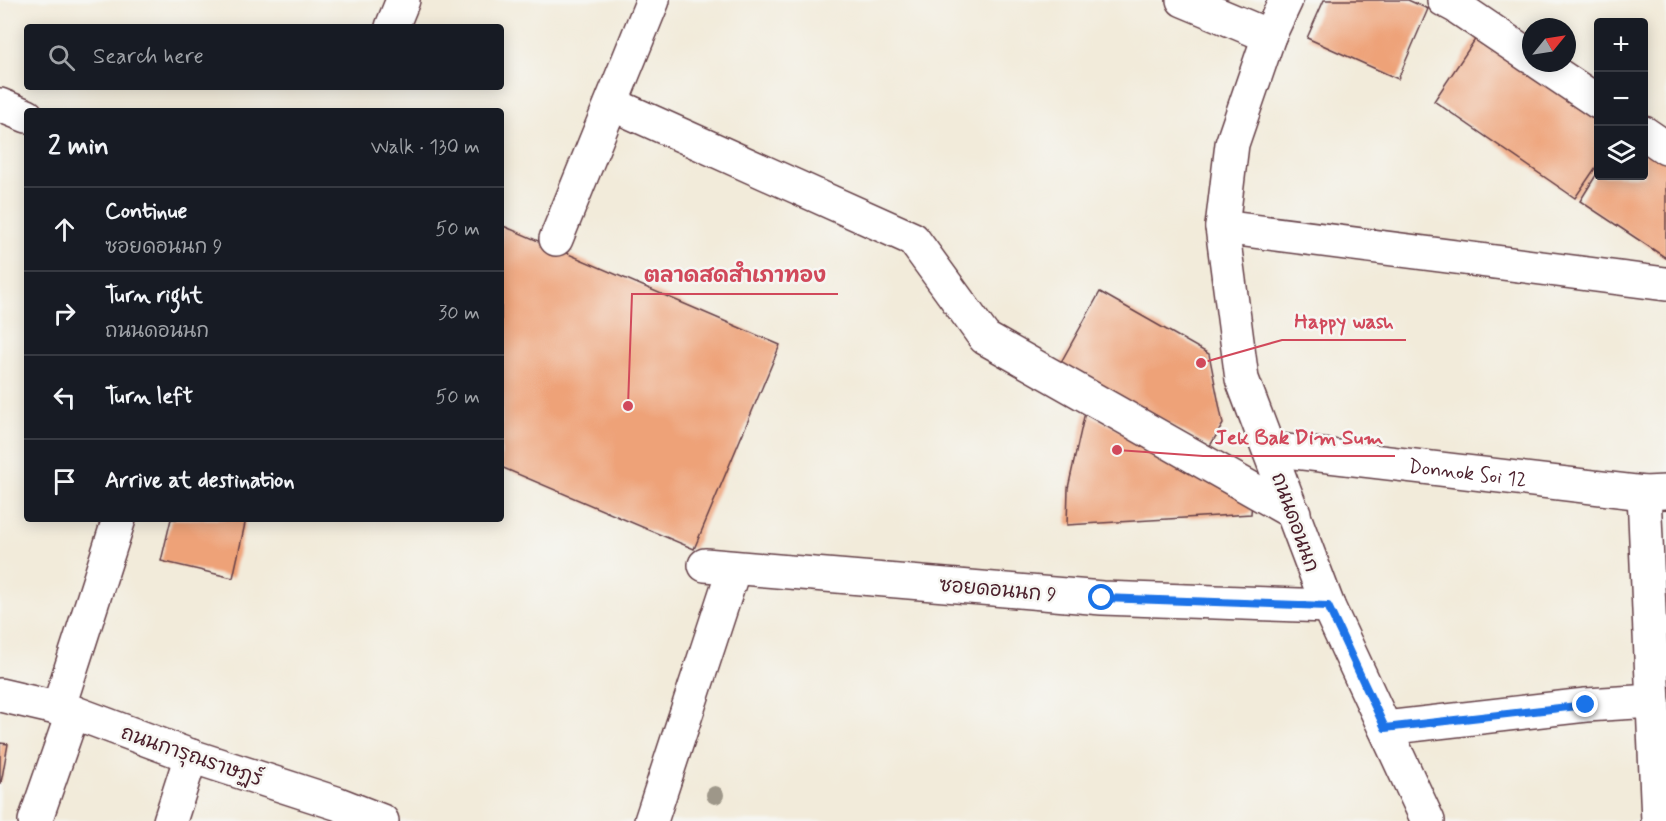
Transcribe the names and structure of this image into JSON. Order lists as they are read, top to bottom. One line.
{"streets":{"street":["Donnok Soi 12","ถนนดอนนก","ซอยดอนนก 9","ถนนการุณราษฏร์"]},"crossings":[["Donnok Soi 12","ถนนดอนนก"],["ถนนดอนนก","ซอยดอนนก 9"]],"places":["Happy wash","ตลาดสดสำเภาทอง","Jek Bak Dim Sum"],"north":"top right","page":{"map_buttons":["+","−"],"search":"Search here","heading":["2 min","Walk · 130 m"],"list":[["Continue","ซอยดอนนก 9","50 m"],["Turn right","ถนนดอนนก","30 m"],["Turn left","50 m"],"Arrive at destination"]}}
